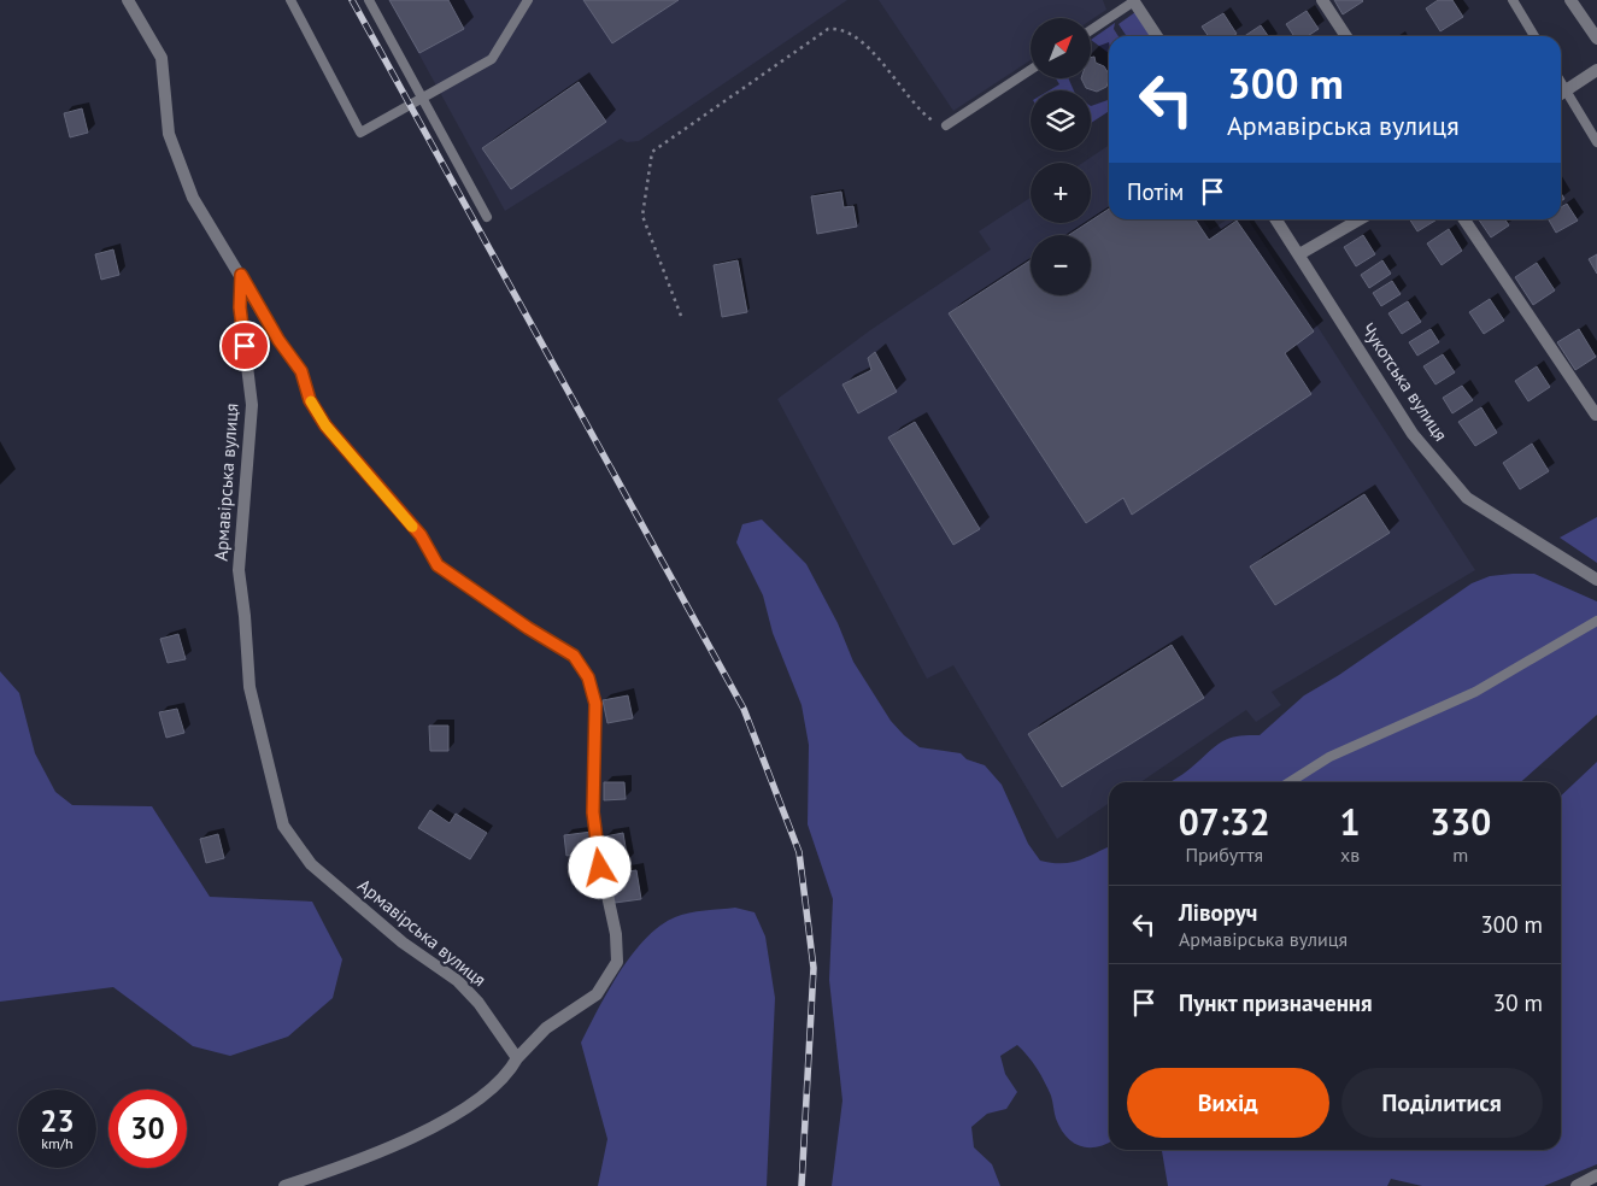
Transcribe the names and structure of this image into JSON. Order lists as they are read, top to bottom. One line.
{"streets":{"street":["Чукотська вулиця","Армавірська вулиця"]},"north":"top right","page":{"map_buttons":["+","−"],"turn":["300 m","Армавірська вулиця"],"then":"Потім","eta":["07:32","Прибуття","1","хв","330","m"],"list":[{"name":"Ліворуч","note":"Армавірська вулиця","value":"300 m"},{"name":"Пункт призначення","value":"30 m"}],"buttons":["Вихід","Поділитися"],"speed":"23 km/h","limit":"30"}}
